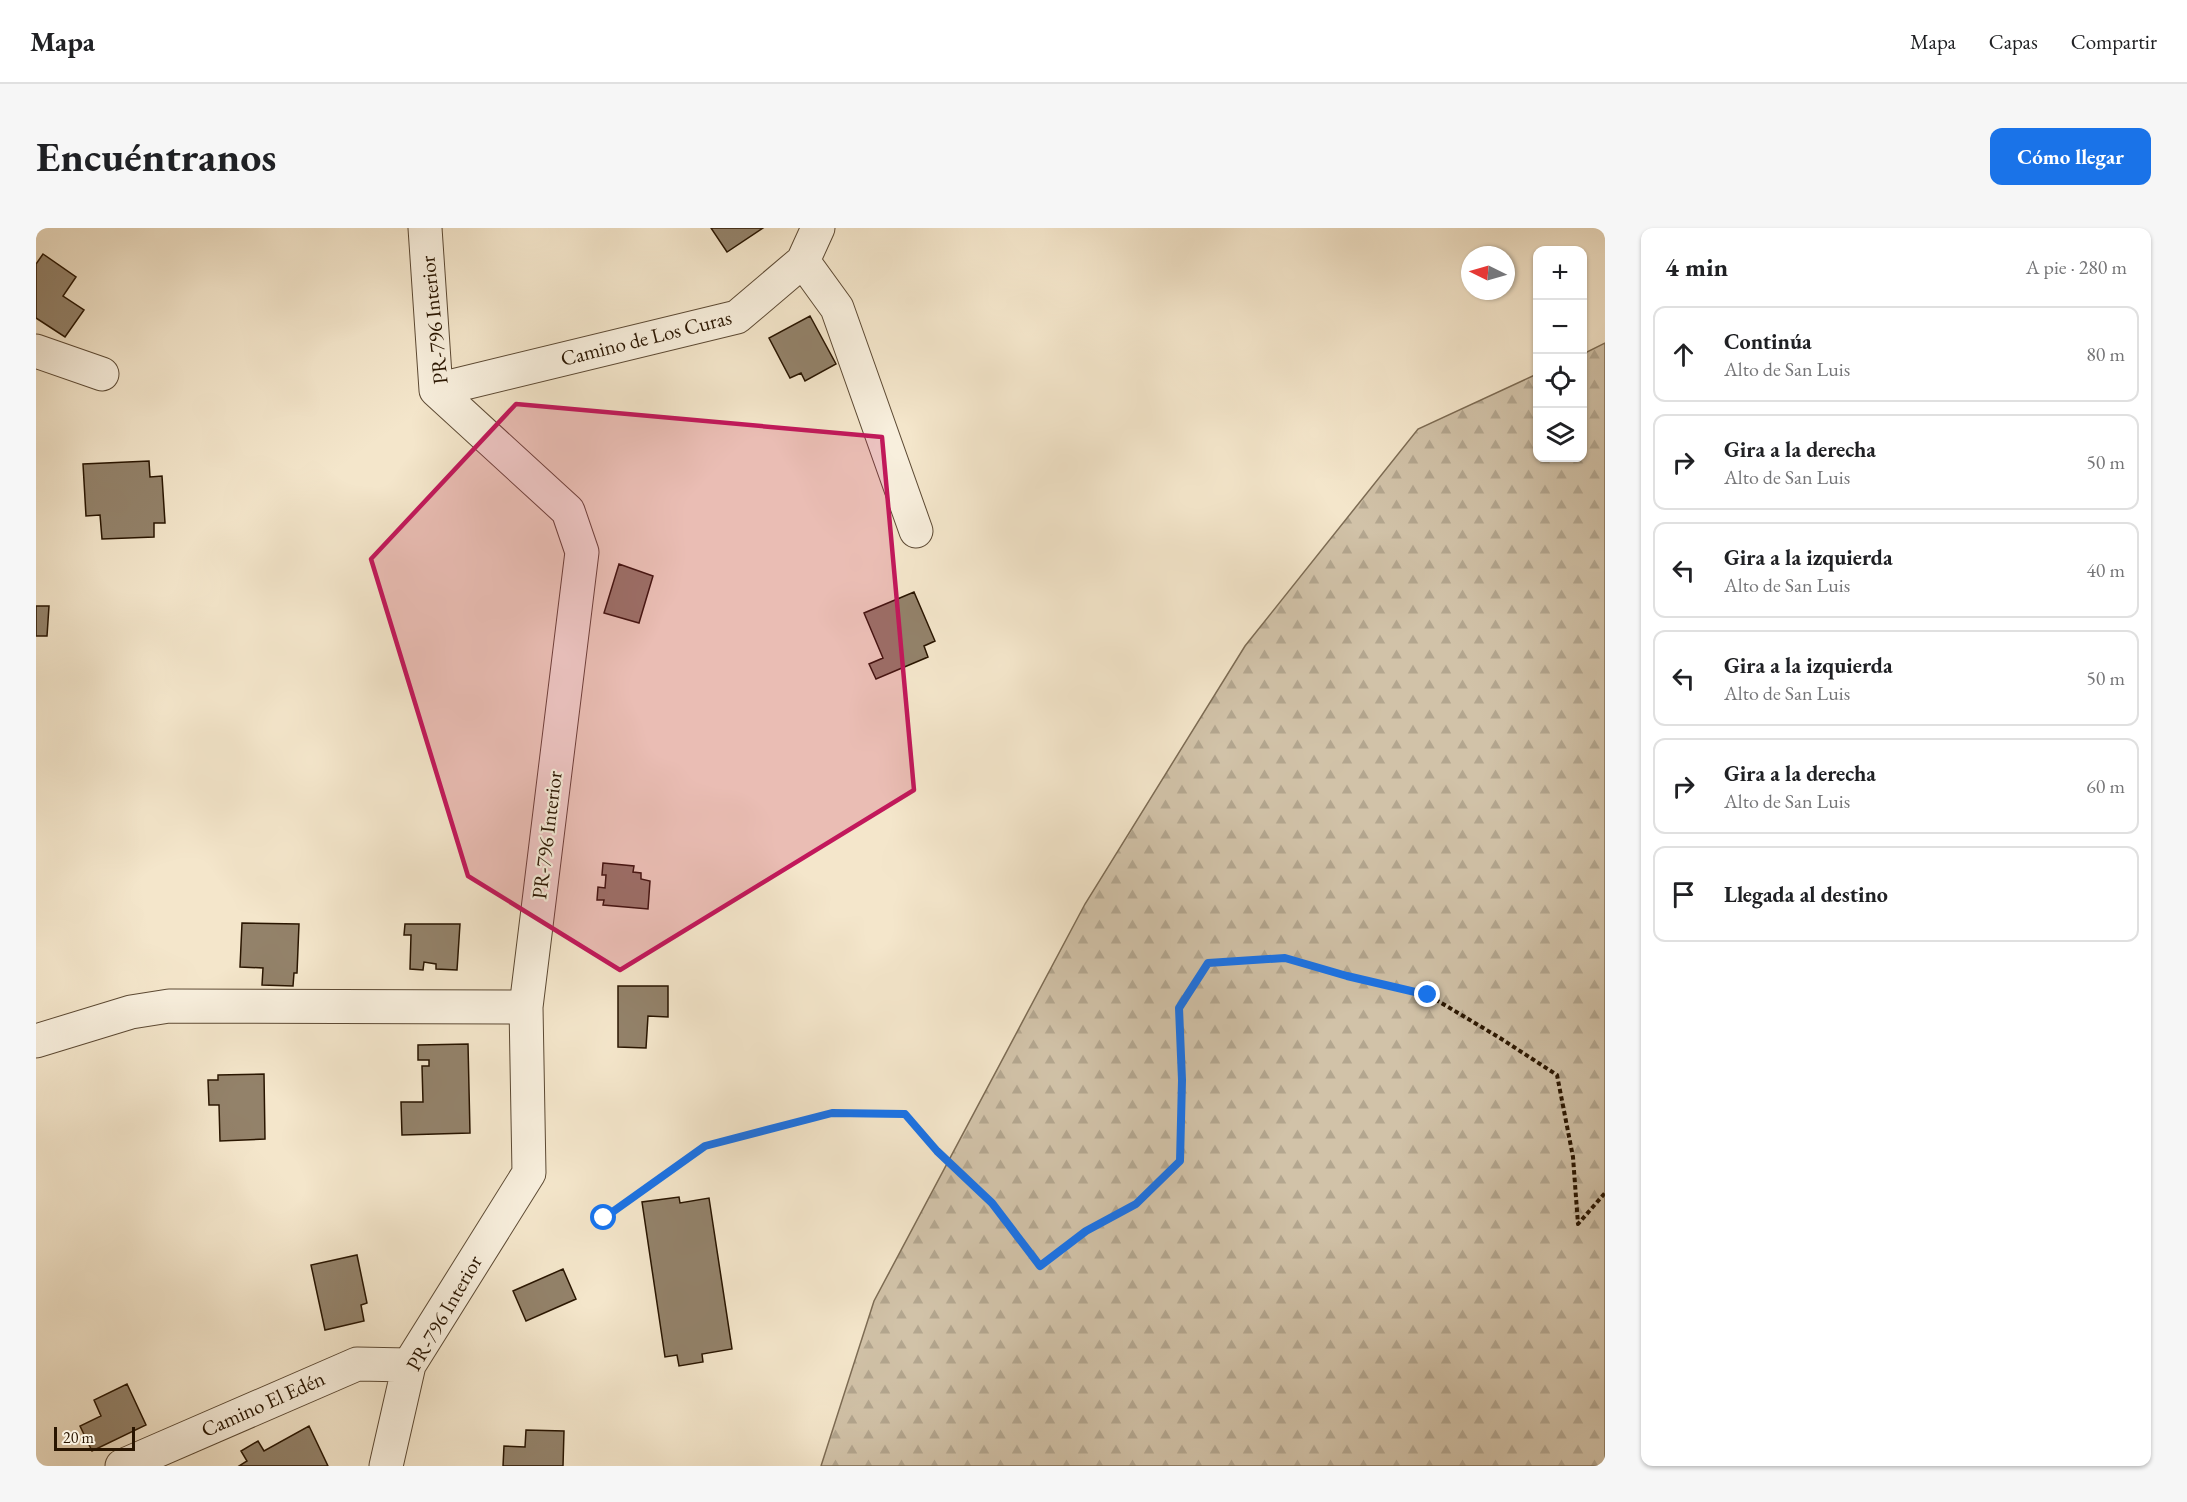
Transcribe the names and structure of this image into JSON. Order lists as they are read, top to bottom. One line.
{"streets":{"street":["PR-796 Interior","Camino de Los Curas","Camino El Edén"]},"crossings":[["PR-796 Interior","Camino de Los Curas"],["PR-796 Interior","Camino El Edén"]],"scale_bar":"20 m","north":"left","page":{"header":"Mapa","nav":["Mapa","Capas","Compartir"],"buttons":"Cómo llegar","title":"Encuéntranos","heading":["4 min","A pie · 280 m"],"map_buttons":["+","−"],"list":[["Continúa","Alto de San Luis","80 m"],["Gira a la derecha","Alto de San Luis","50 m"],["Gira a la izquierda","Alto de San Luis","40 m"],["Gira a la izquierda","Alto de San Luis","50 m"],["Gira a la derecha","Alto de San Luis","60 m"],"Llegada al destino"],"scale":"20 m"}}
